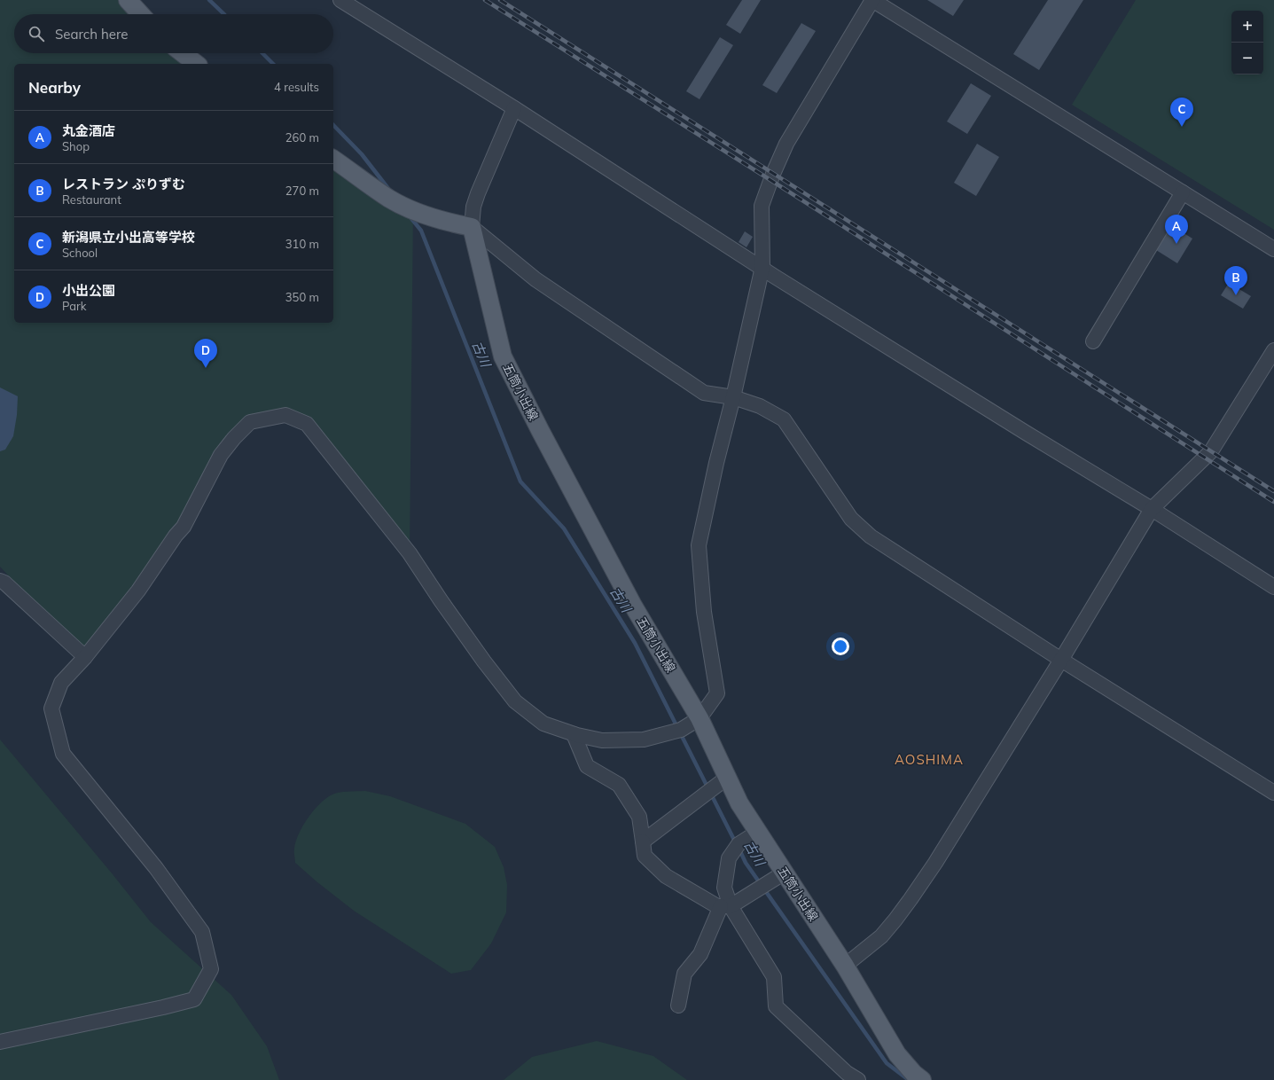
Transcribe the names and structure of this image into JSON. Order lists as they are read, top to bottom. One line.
{"streets":{"main road":["五筒小出線"]},"districts":["AOSHIMA"],"water":["古川"],"page":{"map_buttons":["+","−"],"search":"Search here","heading":["Nearby","4 results"],"pins":["C","A","B","D"],"list":[{"mark":"A","name":"丸金酒店","note":"Shop","value":"260 m"},{"mark":"B","name":"レストラン ぷりずむ","note":"Restaurant","value":"270 m"},{"mark":"C","name":"新潟県立小出高等学校","note":"School","value":"310 m"},{"mark":"D","name":"小出公園","note":"Park","value":"350 m"}]}}
